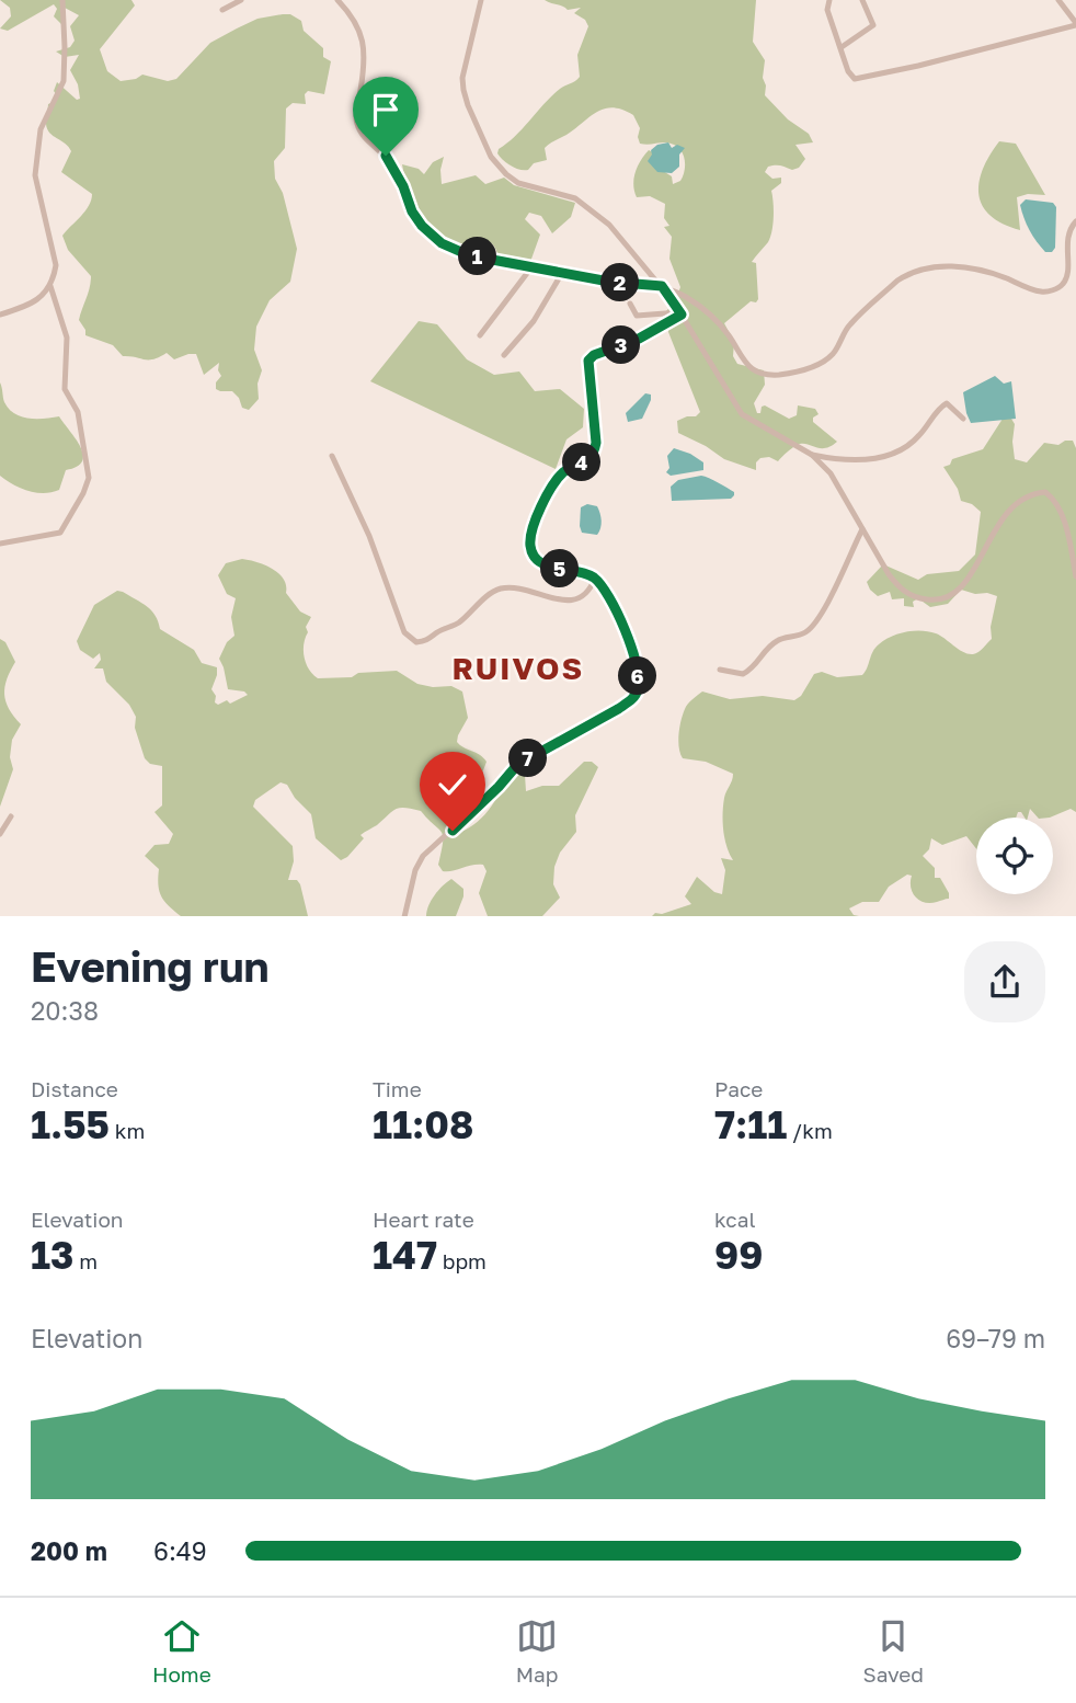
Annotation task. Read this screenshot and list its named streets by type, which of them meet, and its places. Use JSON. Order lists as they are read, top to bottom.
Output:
{
  "districts": ["RUIVOS"],
  "page": {
    "pins": [
      "1",
      "2",
      "3",
      "4",
      "5",
      "6",
      "7"
    ],
    "heading": ["Evening run", "20:38"],
    "stats": [
      ["Distance", "1.55 km"],
      ["Time", "11:08"],
      ["Pace", "7:11 /km"],
      ["Elevation", "13 m"],
      ["Heart rate", "147 bpm"],
      ["kcal", "99"]
    ],
    "chart": ["Elevation", "69–79 m"],
    "list": [
      {
        "name": "200 m",
        "note": "6:49"
      }
    ],
    "tabs": ["Home", "Map", "Saved"]
  }
}
